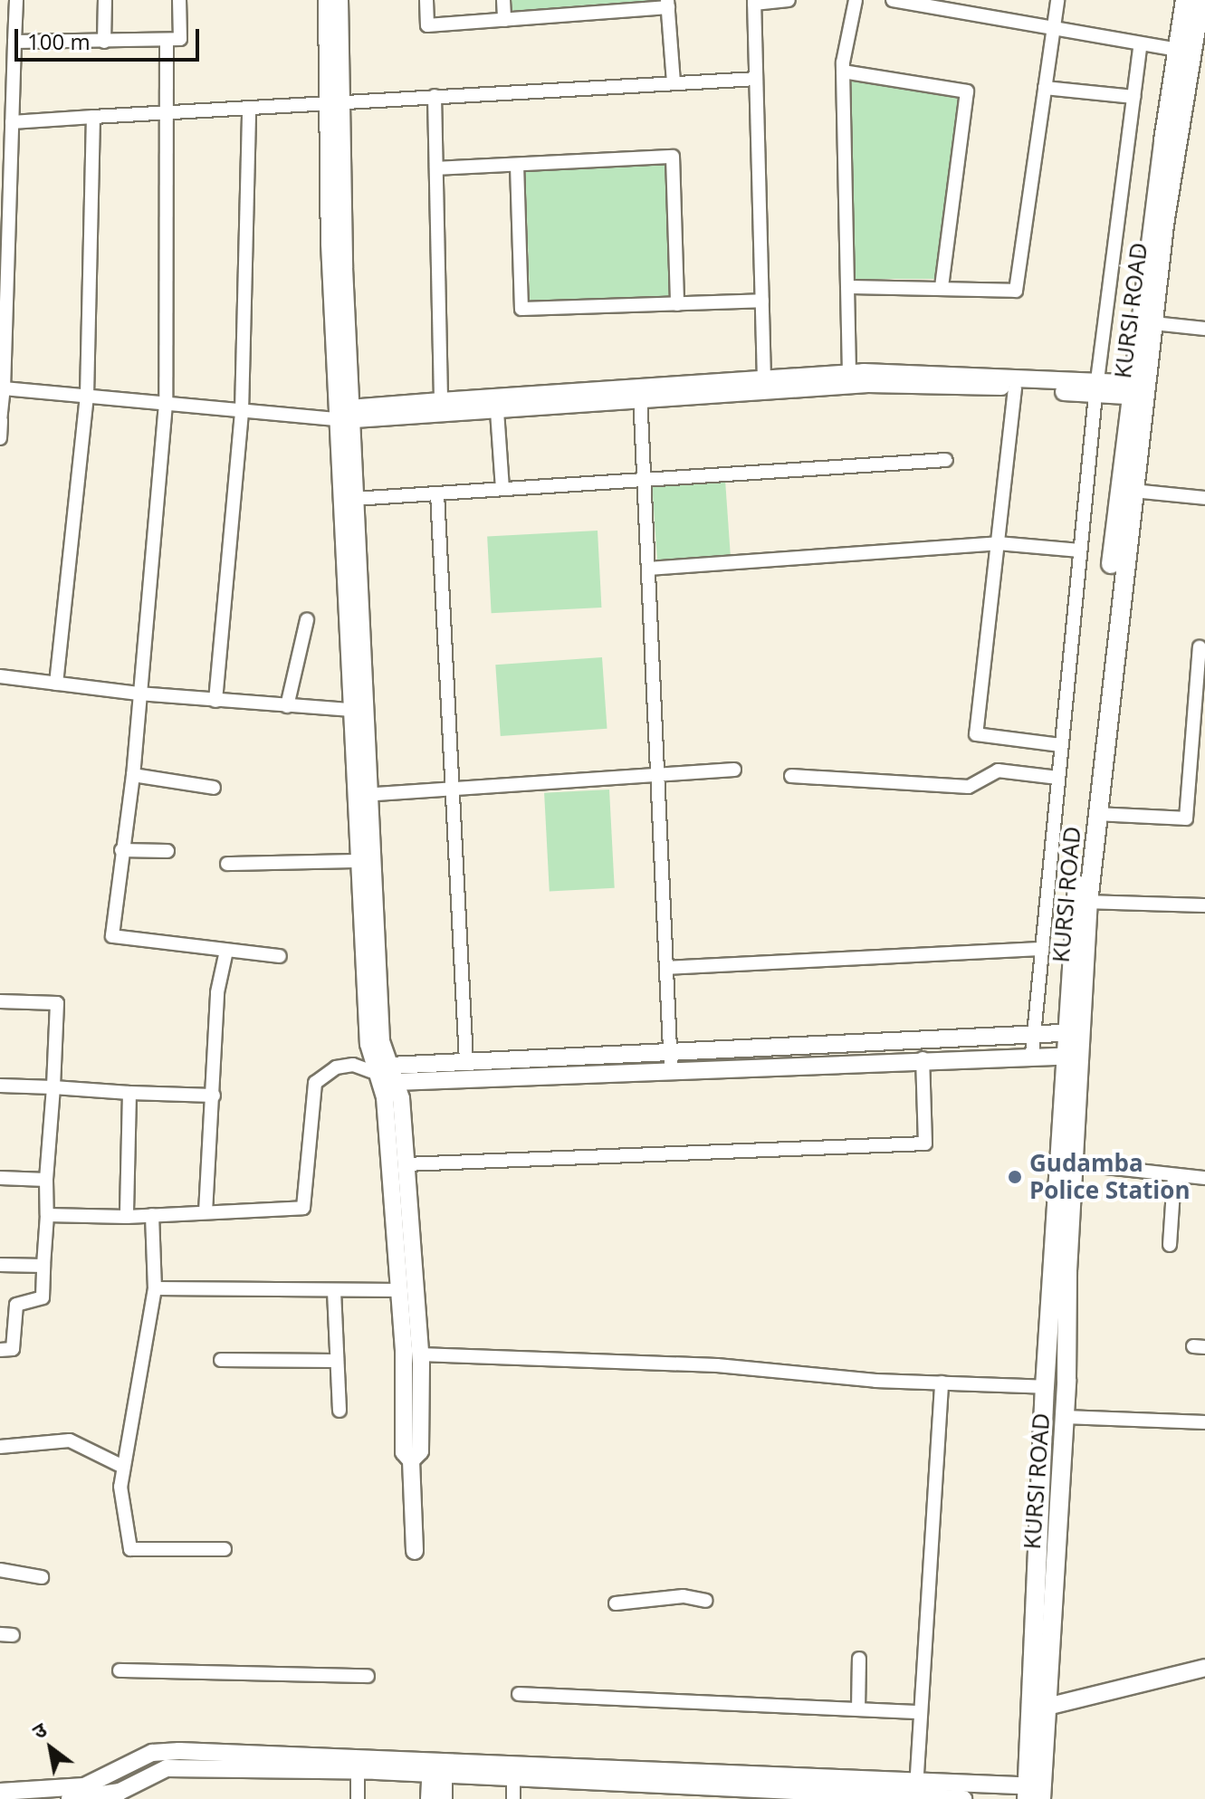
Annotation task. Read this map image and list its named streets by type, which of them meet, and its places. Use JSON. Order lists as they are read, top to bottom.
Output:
{
  "streets": {
    "main road": ["KURSI ROAD"]
  },
  "places": ["Gudamba Police Station"],
  "scale_bar": "100 m",
  "north": "top left"
}
